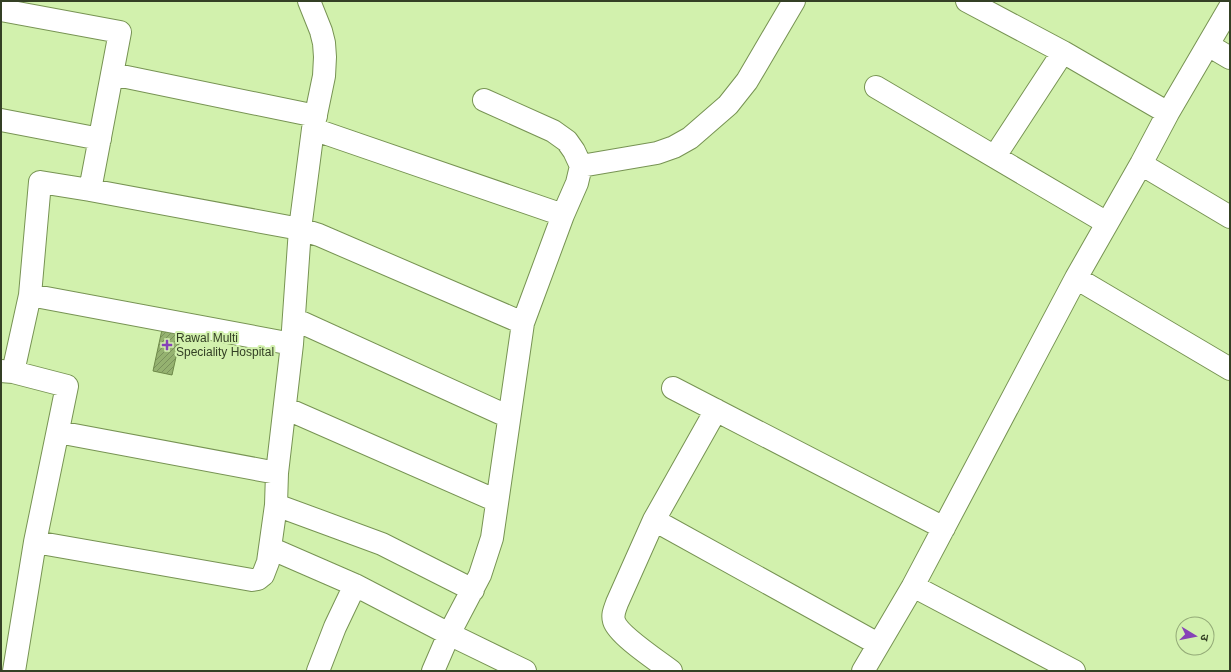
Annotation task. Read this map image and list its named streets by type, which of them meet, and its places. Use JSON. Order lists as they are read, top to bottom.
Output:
{
  "places": {
    "health": ["Rawal Multi Speciality Hospital"]
  },
  "north": "right"
}
